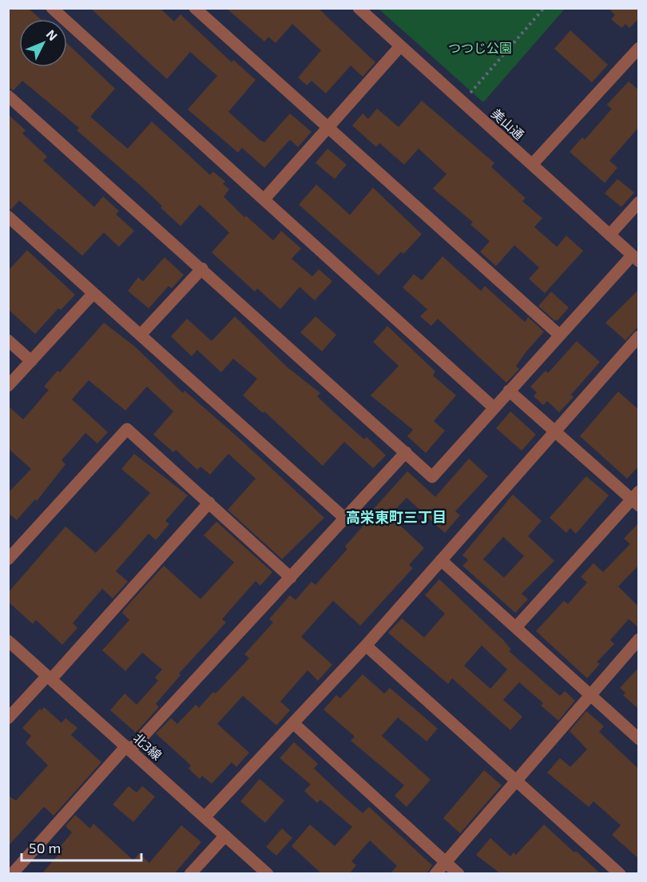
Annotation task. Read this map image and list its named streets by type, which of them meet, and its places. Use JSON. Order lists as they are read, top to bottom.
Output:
{
  "streets": {
    "street": ["美山通", "北3線"]
  },
  "districts": ["高栄東町三丁目"],
  "parks": ["つつじ公園"],
  "scale_bar": "50 m",
  "north": "top right"
}
